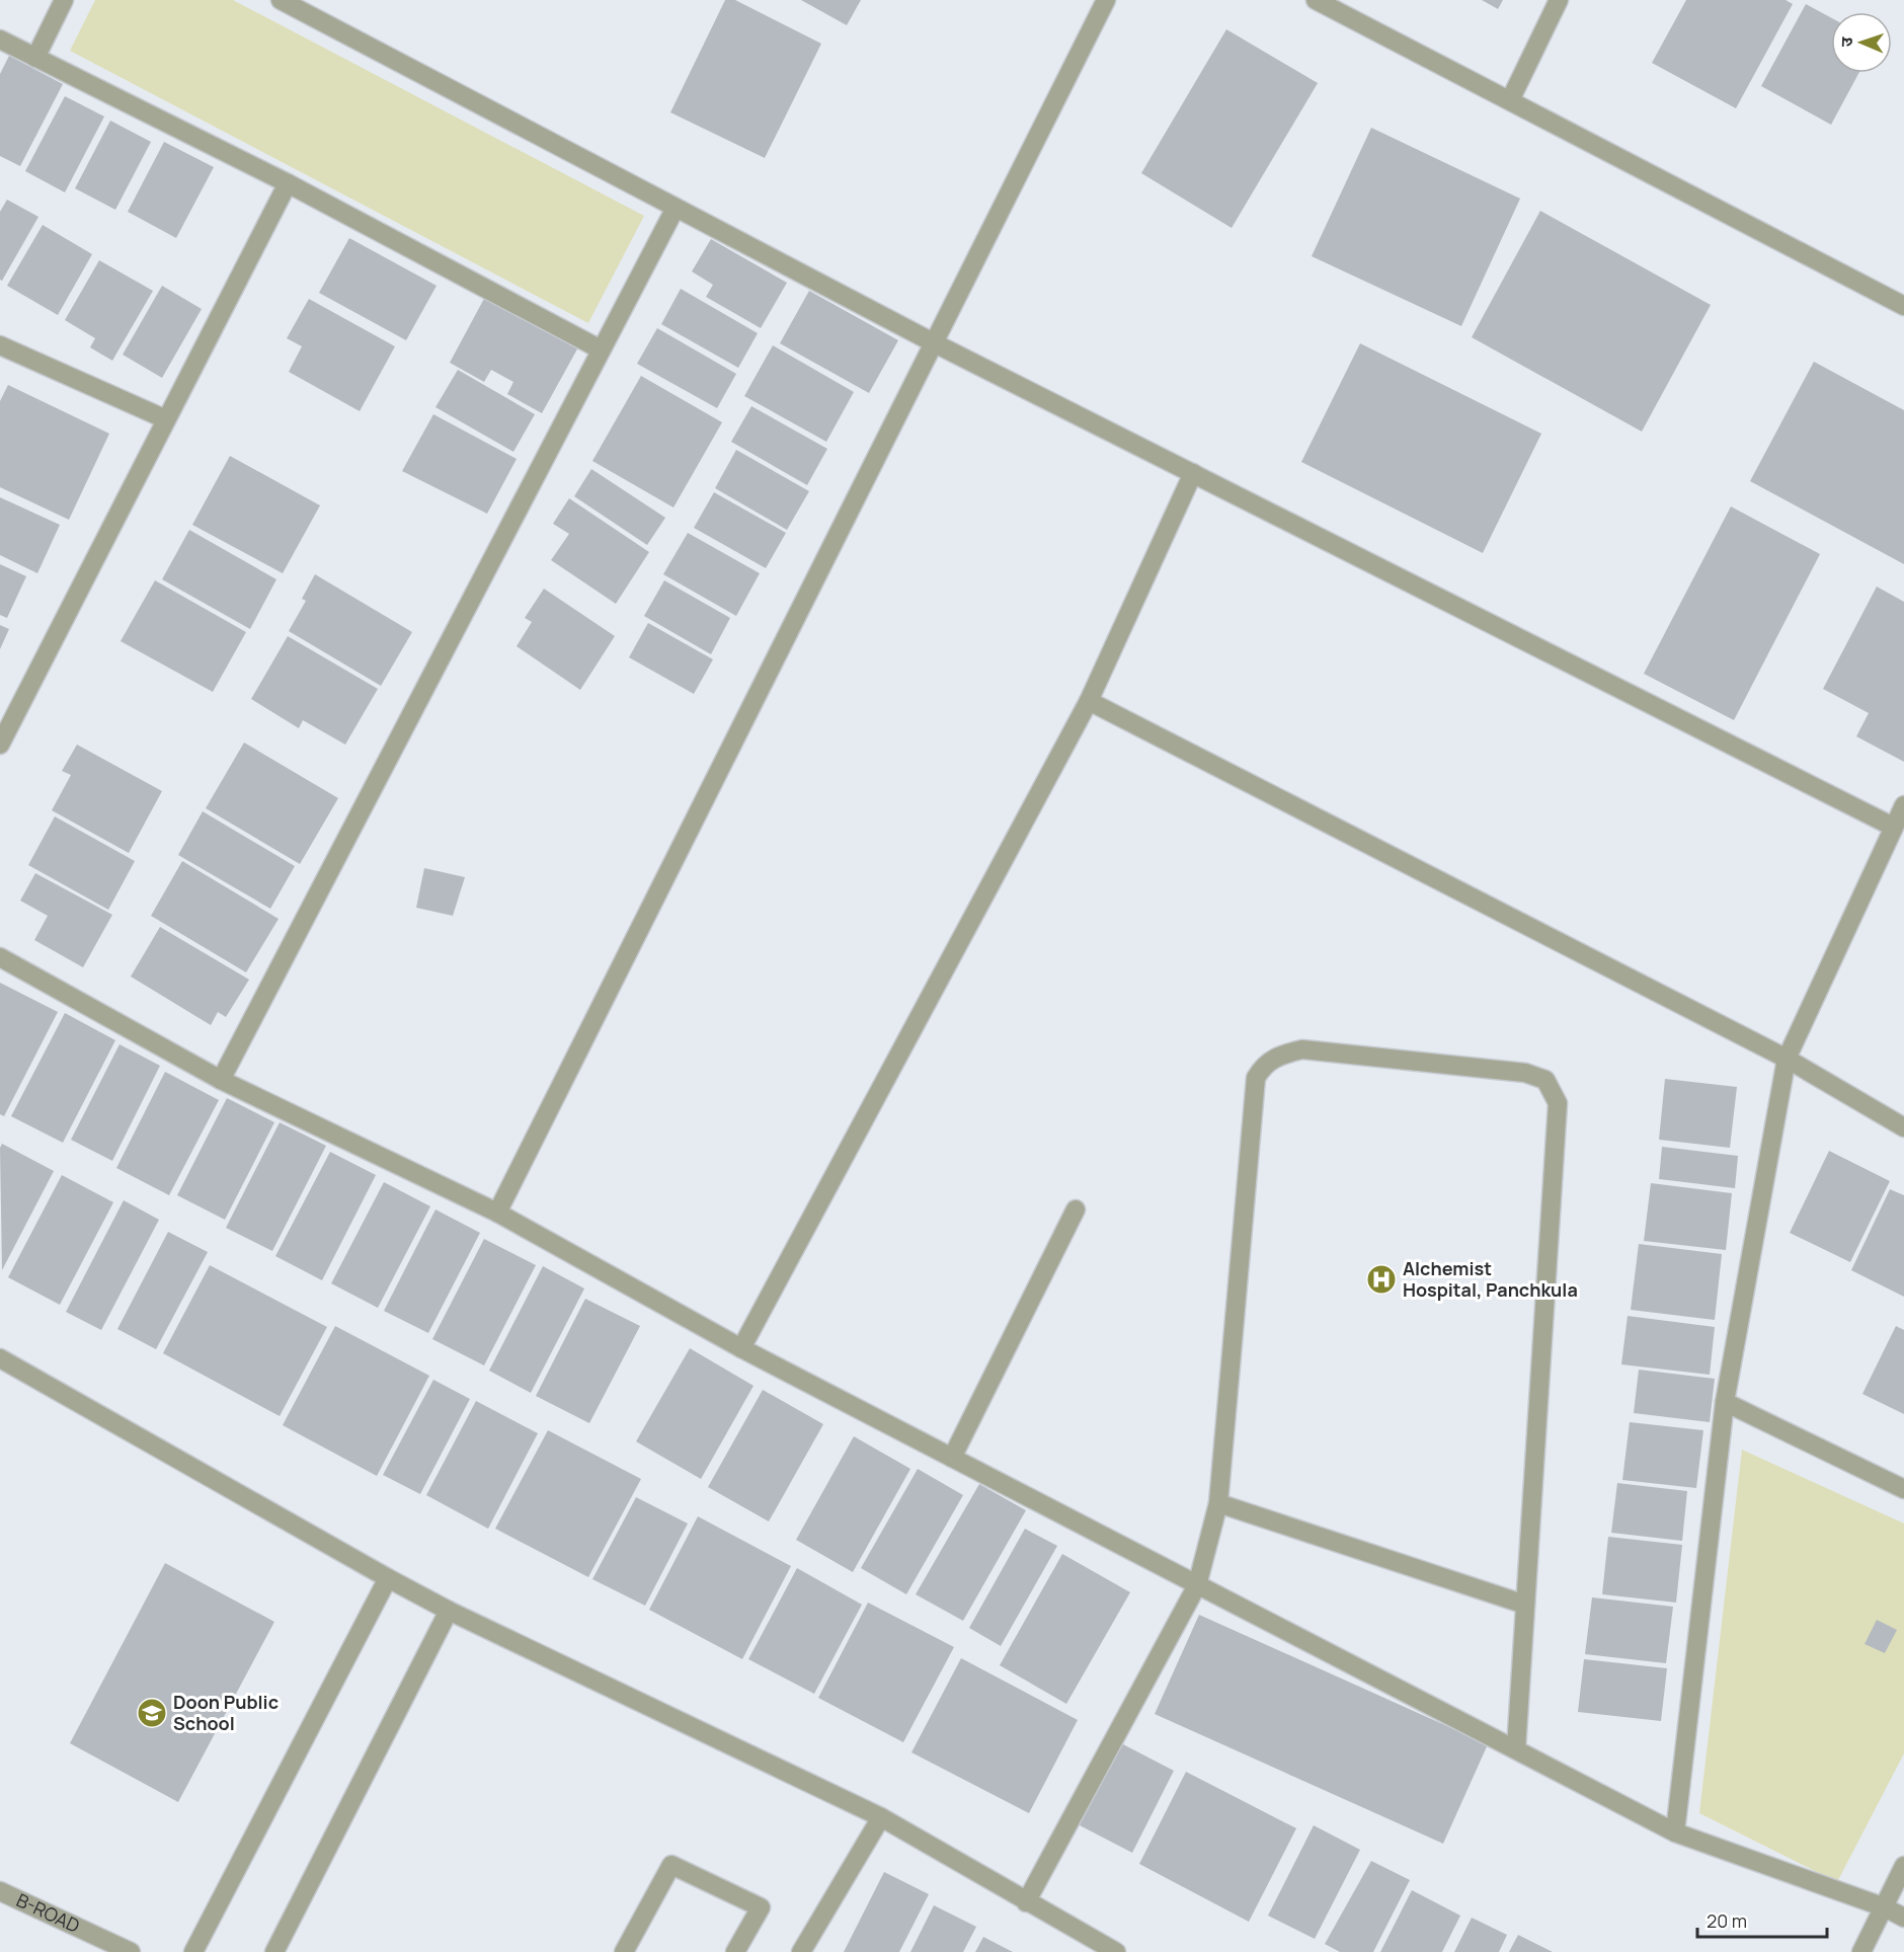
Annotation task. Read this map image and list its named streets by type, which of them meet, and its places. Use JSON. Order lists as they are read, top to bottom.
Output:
{
  "streets": {
    "street": ["B-ROAD"]
  },
  "places": {
    "hospital": ["Alchemist Hospital, Panchkula"],
    "school or university": ["Doon Public School"]
  },
  "scale_bar": "20 m",
  "north": "left"
}
